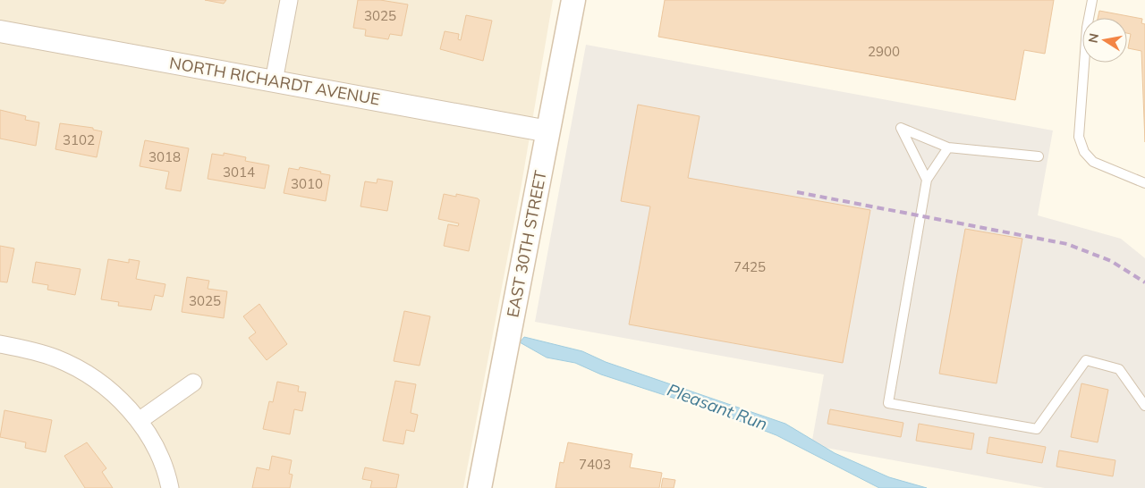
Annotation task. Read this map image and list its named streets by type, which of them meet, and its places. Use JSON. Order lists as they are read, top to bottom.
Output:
{
  "streets": {
    "main road": ["EAST 30TH STREET"],
    "street": ["NORTH RICHARDT AVENUE"]
  },
  "crossings": [
    ["NORTH RICHARDT AVENUE", "EAST 30TH STREET"]
  ],
  "water": ["Pleasant Run"],
  "house_numbers": [
    "3025",
    "2900",
    "3102",
    "3018",
    "3014",
    "3010",
    "7425",
    "3025",
    "7403"
  ],
  "north": "left"
}
